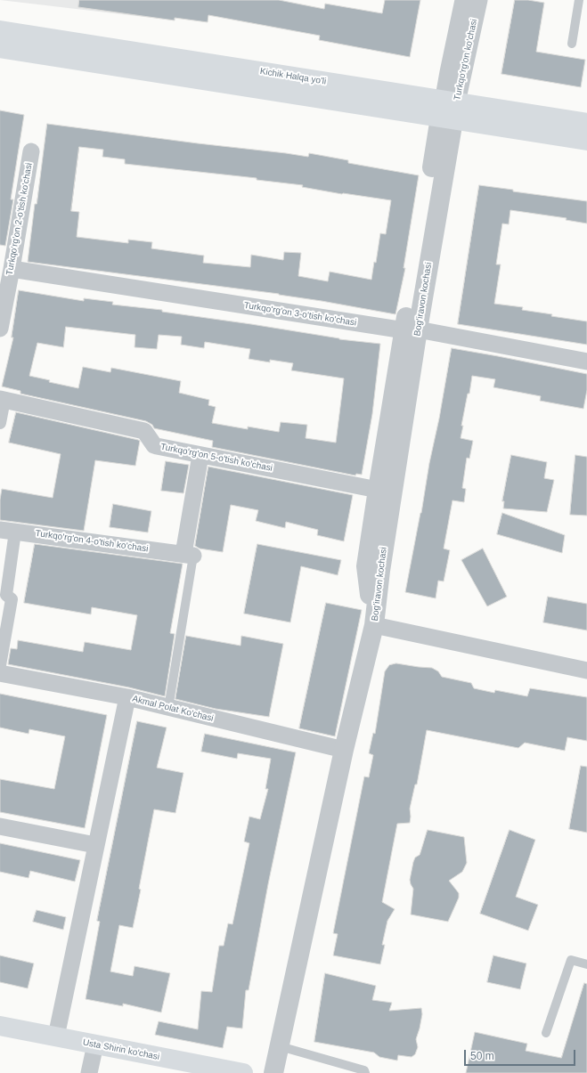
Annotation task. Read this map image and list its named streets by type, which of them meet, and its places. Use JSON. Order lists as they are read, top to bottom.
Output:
{
  "streets": {
    "main road": ["Kichik Halqa yo'li", "Usta Shirin ko'chasi"],
    "street": [
      "Turkqo'rg'on ko'chasi",
      "Turkqo'rg'on 2-o'tish ko'chasi",
      "Bog'iravon kochasi",
      "Turkqo'rg'on 3-o'tish ko'chasi",
      "Turkqo'rg'on 5-o'tish ko'chasi",
      "Turkqo'rg'on 4-o'tish ko'chasi",
      "Akmal Polat Ko'chasi"
    ]
  },
  "crossings": [
    ["Turkqo'rg'on ko'chasi", "Kichik Halqa yo'li"],
    ["Turkqo'rg'on ko'chasi", "Bog'iravon kochasi"],
    ["Kichik Halqa yo'li", "Bog'iravon kochasi"],
    ["Turkqo'rg'on 2-o'tish ko'chasi", "Turkqo'rg'on 3-o'tish ko'chasi"],
    ["Bog'iravon kochasi", "Turkqo'rg'on 3-o'tish ko'chasi"],
    ["Bog'iravon kochasi", "Turkqo'rg'on 5-o'tish ko'chasi"]
  ],
  "scale_bar": "50 m"
}
